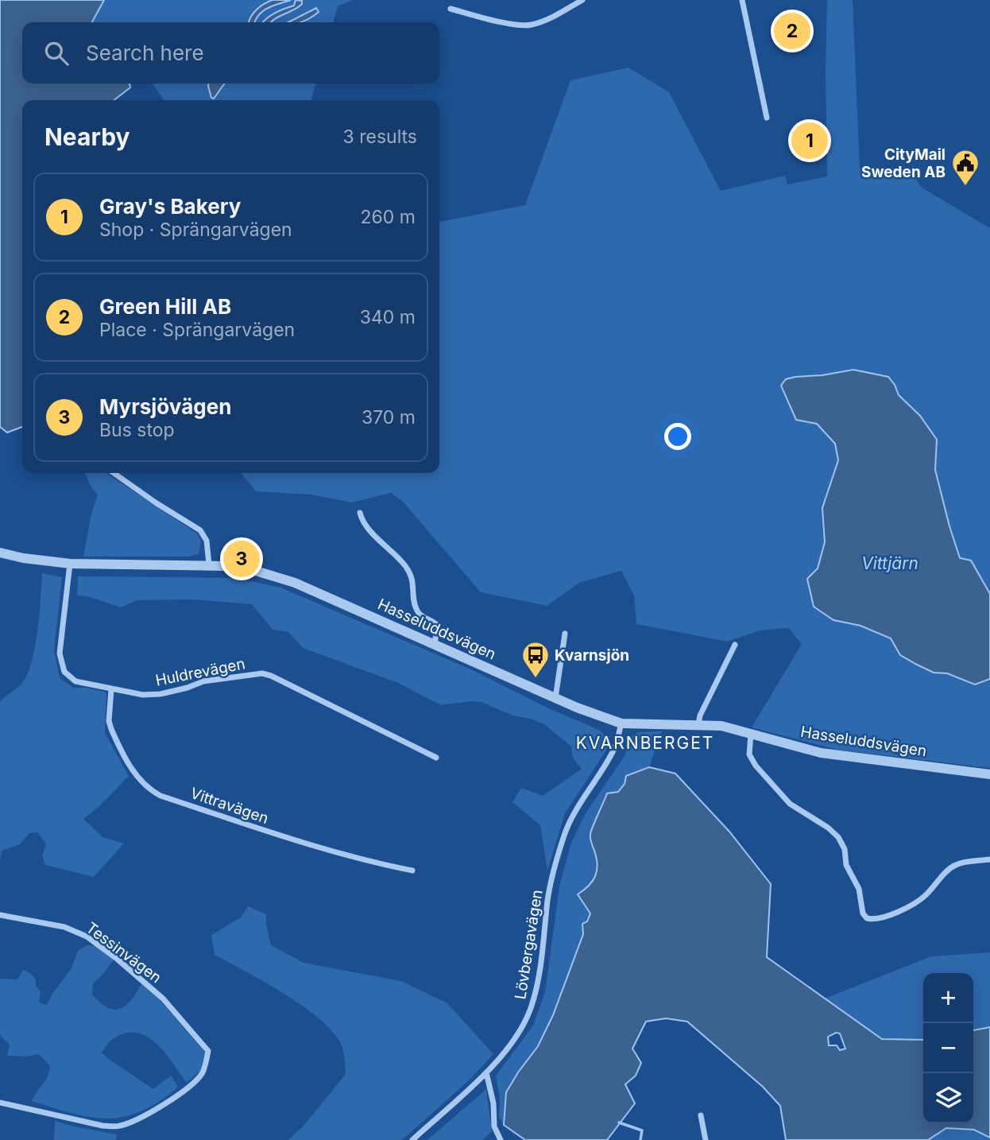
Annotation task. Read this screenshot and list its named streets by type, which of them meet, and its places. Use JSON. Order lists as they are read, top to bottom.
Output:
{
  "streets": {
    "street": [
      "Hasseluddsvägen",
      "Huldrevägen",
      "Vittravägen",
      "Lövbergavägen",
      "Tessinvägen"
    ]
  },
  "crossings": [
    ["Hasseluddsvägen", "Huldrevägen"],
    ["Hasseluddsvägen", "Lövbergavägen"],
    ["Huldrevägen", "Vittravägen"]
  ],
  "districts": ["KVARNBERGET"],
  "water": ["Vittjärn"],
  "places": {
    "public building": ["CityMail Sweden AB"],
    "bus stop": ["Kvarnsjön"]
  },
  "page": {
    "pins": ["2", "1", "3"],
    "search": "Search here",
    "heading": ["Nearby", "3 results"],
    "list": [
      {
        "mark": "1",
        "name": "Gray's Bakery",
        "note": "Shop · Sprängarvägen",
        "value": "260 m"
      },
      {
        "mark": "2",
        "name": "Green Hill AB",
        "note": "Place · Sprängarvägen",
        "value": "340 m"
      },
      {
        "mark": "3",
        "name": "Myrsjövägen",
        "note": "Bus stop",
        "value": "370 m"
      }
    ],
    "map_buttons": ["+", "−"]
  }
}
